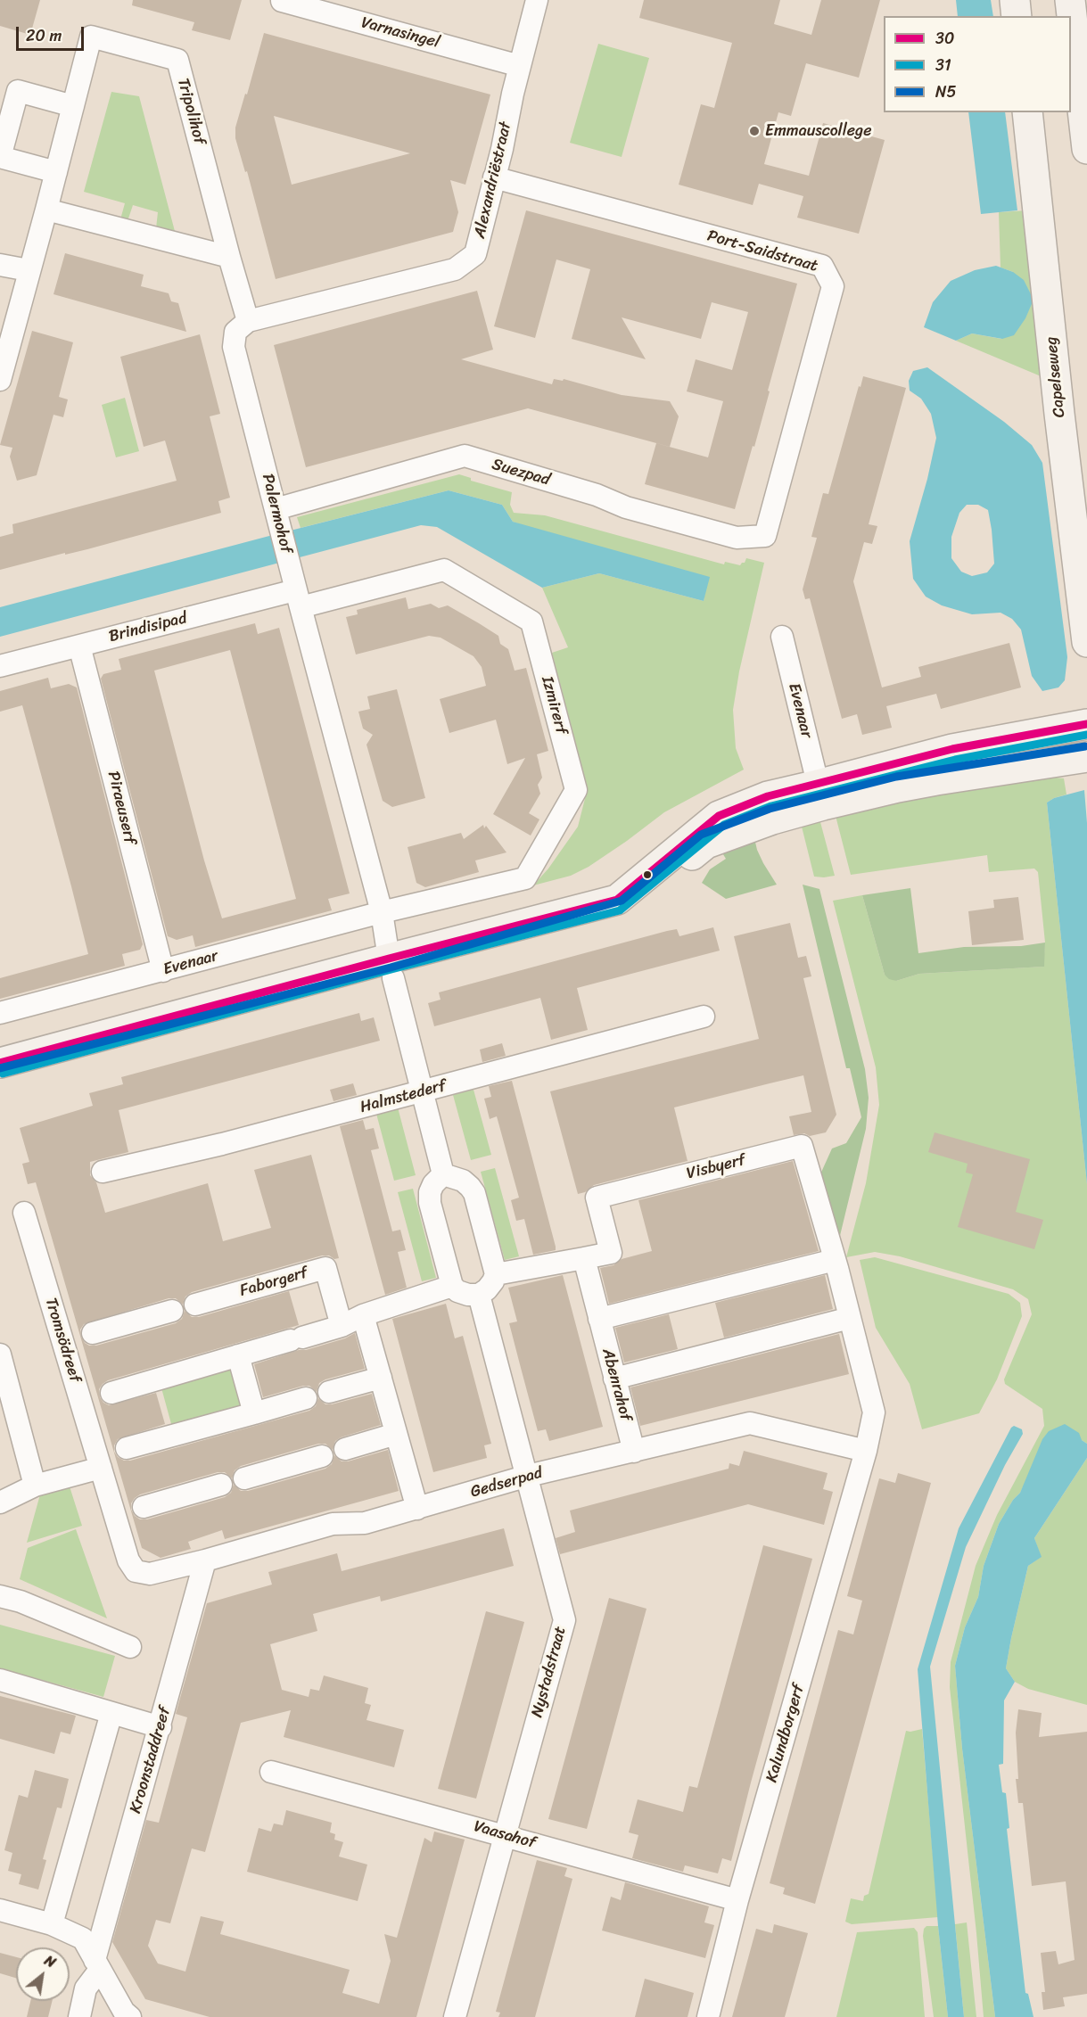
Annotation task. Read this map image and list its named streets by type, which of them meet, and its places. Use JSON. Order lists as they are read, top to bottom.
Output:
{
  "streets": {
    "street": [
      "Varnasingel",
      "Tripolihof",
      "Alexandriëstraat",
      "Port-Saidstraat",
      "Capelseweg",
      "Suezpad",
      "Palermohof",
      "Brindisipad",
      "Izmirerf",
      "Evenaar",
      "Piraeuserf",
      "Halmstederf",
      "Visbyerf",
      "Faborgerf",
      "Tromsödreef",
      "Abenrahof",
      "Gedserpad",
      "Nystadstraat",
      "Kalundborgerf",
      "Kroonstaddreef",
      "Vaasahof"
    ]
  },
  "crossings": [
    ["Varnasingel", "Alexandriëstraat"],
    ["Alexandriëstraat", "Port-Saidstraat"],
    ["Alexandriëstraat", "Palermohof"],
    ["Port-Saidstraat", "Suezpad"],
    ["Suezpad", "Palermohof"],
    ["Palermohof", "Brindisipad"],
    ["Palermohof", "Izmirerf"],
    ["Palermohof", "Evenaar"],
    ["Brindisipad", "Izmirerf"],
    ["Brindisipad", "Piraeuserf"],
    ["Izmirerf", "Evenaar"],
    ["Evenaar", "Piraeuserf"],
    ["Visbyerf", "Abenrahof"],
    ["Visbyerf", "Gedserpad"],
    ["Visbyerf", "Kalundborgerf"],
    ["Tromsödreef", "Gedserpad"],
    ["Abenrahof", "Gedserpad"],
    ["Gedserpad", "Nystadstraat"],
    ["Gedserpad", "Kalundborgerf"],
    ["Gedserpad", "Kroonstaddreef"],
    ["Nystadstraat", "Vaasahof"],
    ["Kalundborgerf", "Vaasahof"]
  ],
  "places": ["Emmauscollege"],
  "lines": ["transit line 30", "transit line 31", "transit line N5"],
  "legend": ["30", "31", "N5"],
  "scale_bar": "20 m",
  "north": "top right"
}
